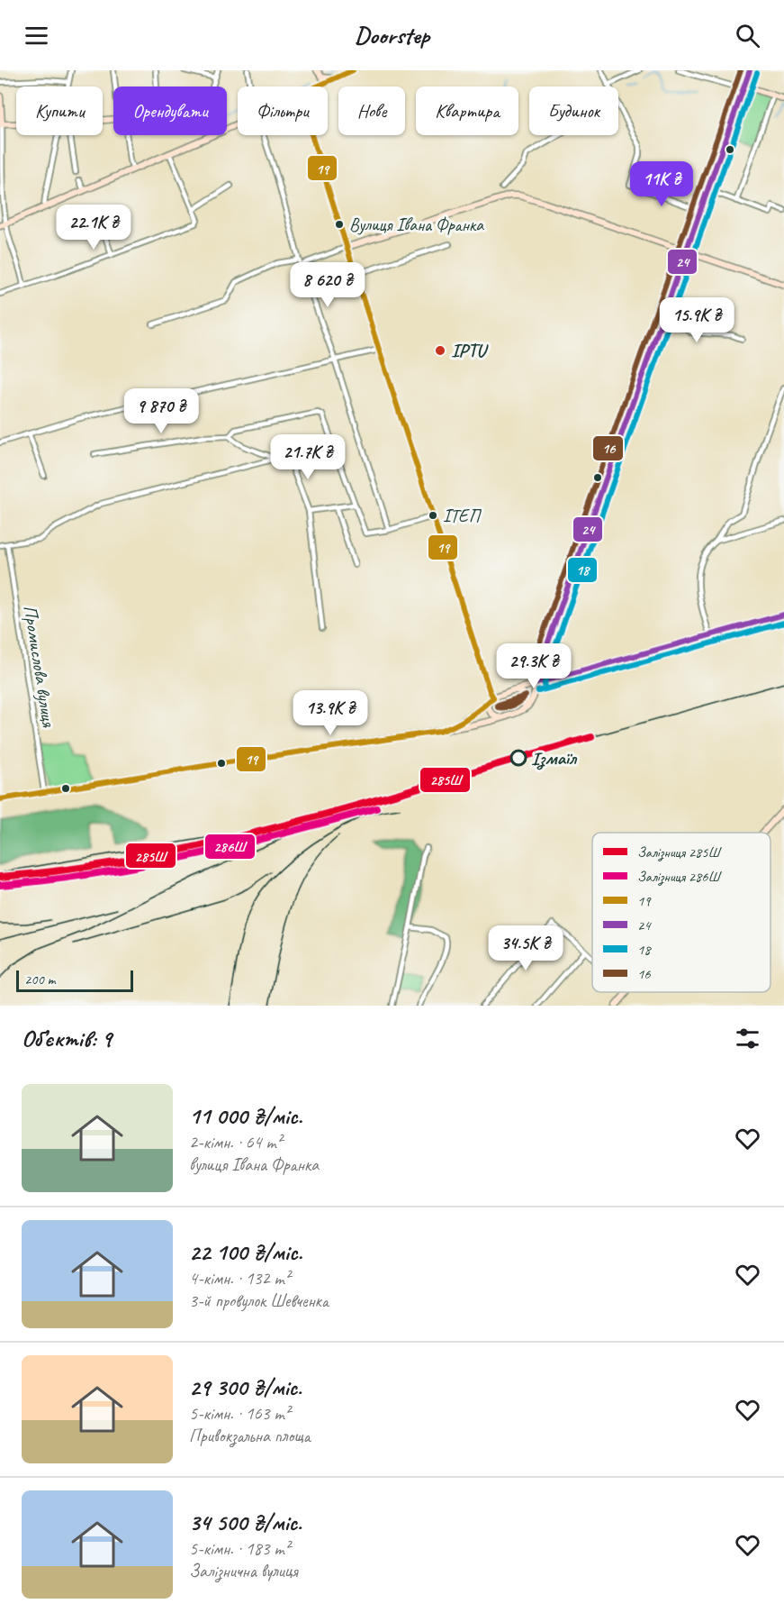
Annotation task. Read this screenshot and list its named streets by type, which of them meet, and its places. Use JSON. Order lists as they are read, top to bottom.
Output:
{
  "streets": {
    "street": ["Промислова вулиця"]
  },
  "places": [
    "Вулиця Івана Франка",
    "IPTU",
    "ІТЕП",
    "Ізмаїл"
  ],
  "lines": [
    "transit line 19",
    "transit line 24",
    "transit line 16",
    "transit line 18",
    "rail line 285Ш",
    "rail line 286Ш"
  ],
  "legend": [
    "Залізниця 285Ш",
    "Залізниця 286Ш",
    "19",
    "24",
    "18",
    "16"
  ],
  "scale_bar": "200 m",
  "page": {
    "header": "Doorstep",
    "chip": [
      "Купити",
      "Орендувати",
      "Фільтри",
      "Нове",
      "Квартира",
      "Будинок"
    ],
    "price": [
      "11K ₴",
      "22.1K ₴",
      "8 620 ₴",
      "15.9K ₴",
      "9 870 ₴",
      "21.7K ₴",
      "29.3K ₴",
      "13.9K ₴",
      "34.5K ₴"
    ],
    "scale": "200 m",
    "heading": "Об’єктів: 9",
    "list": [
      {
        "name": "11 000 ₴/міс.",
        "note": "2-кімн. · 64 m² · вулиця Івана Франка"
      },
      {
        "name": "22 100 ₴/міс.",
        "note": "4-кімн. · 132 m² · 3-й провулок Шевченка"
      },
      {
        "name": "29 300 ₴/міс.",
        "note": "5-кімн. · 163 m² · Привокзальна площа"
      },
      {
        "name": "34 500 ₴/міс.",
        "note": "5-кімн. · 183 m² · Залізнична вулиця"
      }
    ]
  }
}
